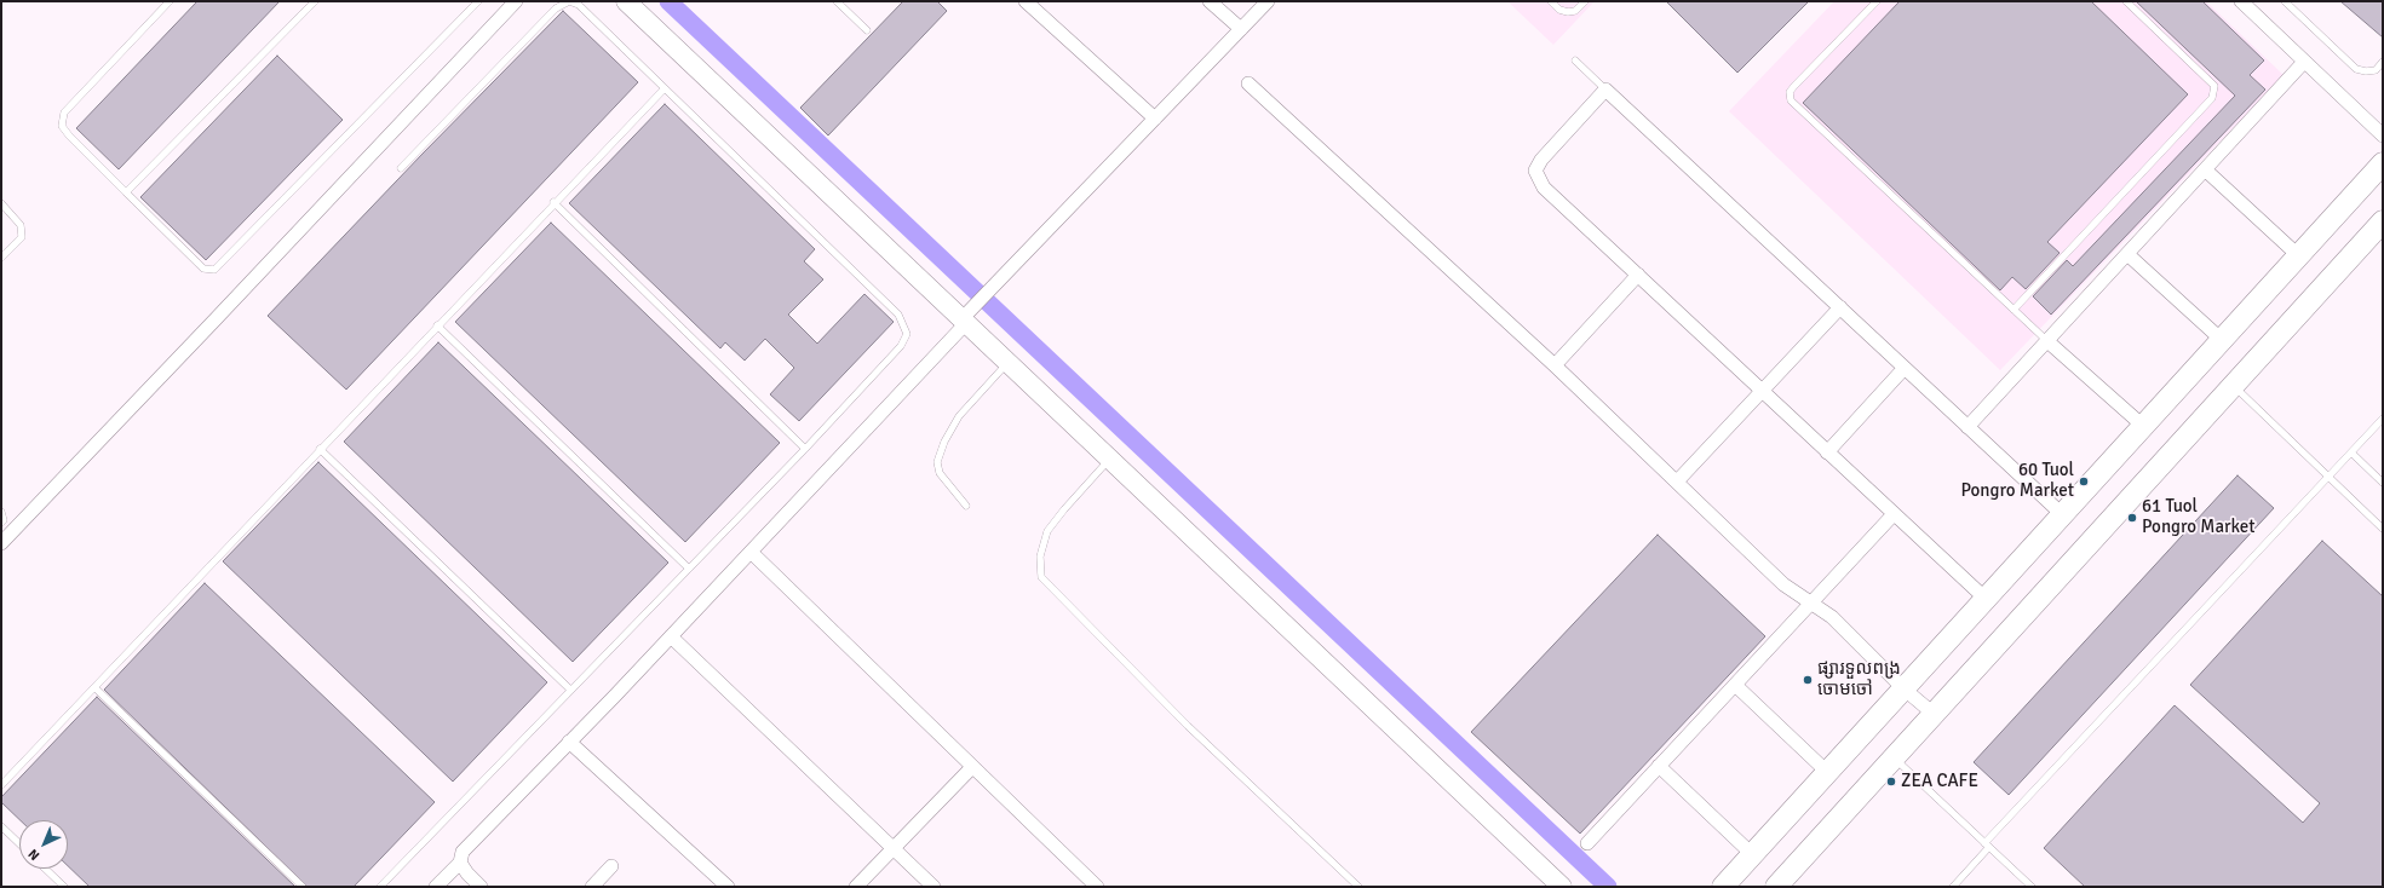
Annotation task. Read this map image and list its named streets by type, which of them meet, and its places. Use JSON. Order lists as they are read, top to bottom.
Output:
{
  "places": [
    "60 Tuol Pongro Market",
    "61 Tuol Pongro Market",
    "ផ្សារទួលពង្រ ចោមចៅ",
    "ZEA CAFE"
  ],
  "north": "bottom left"
}
